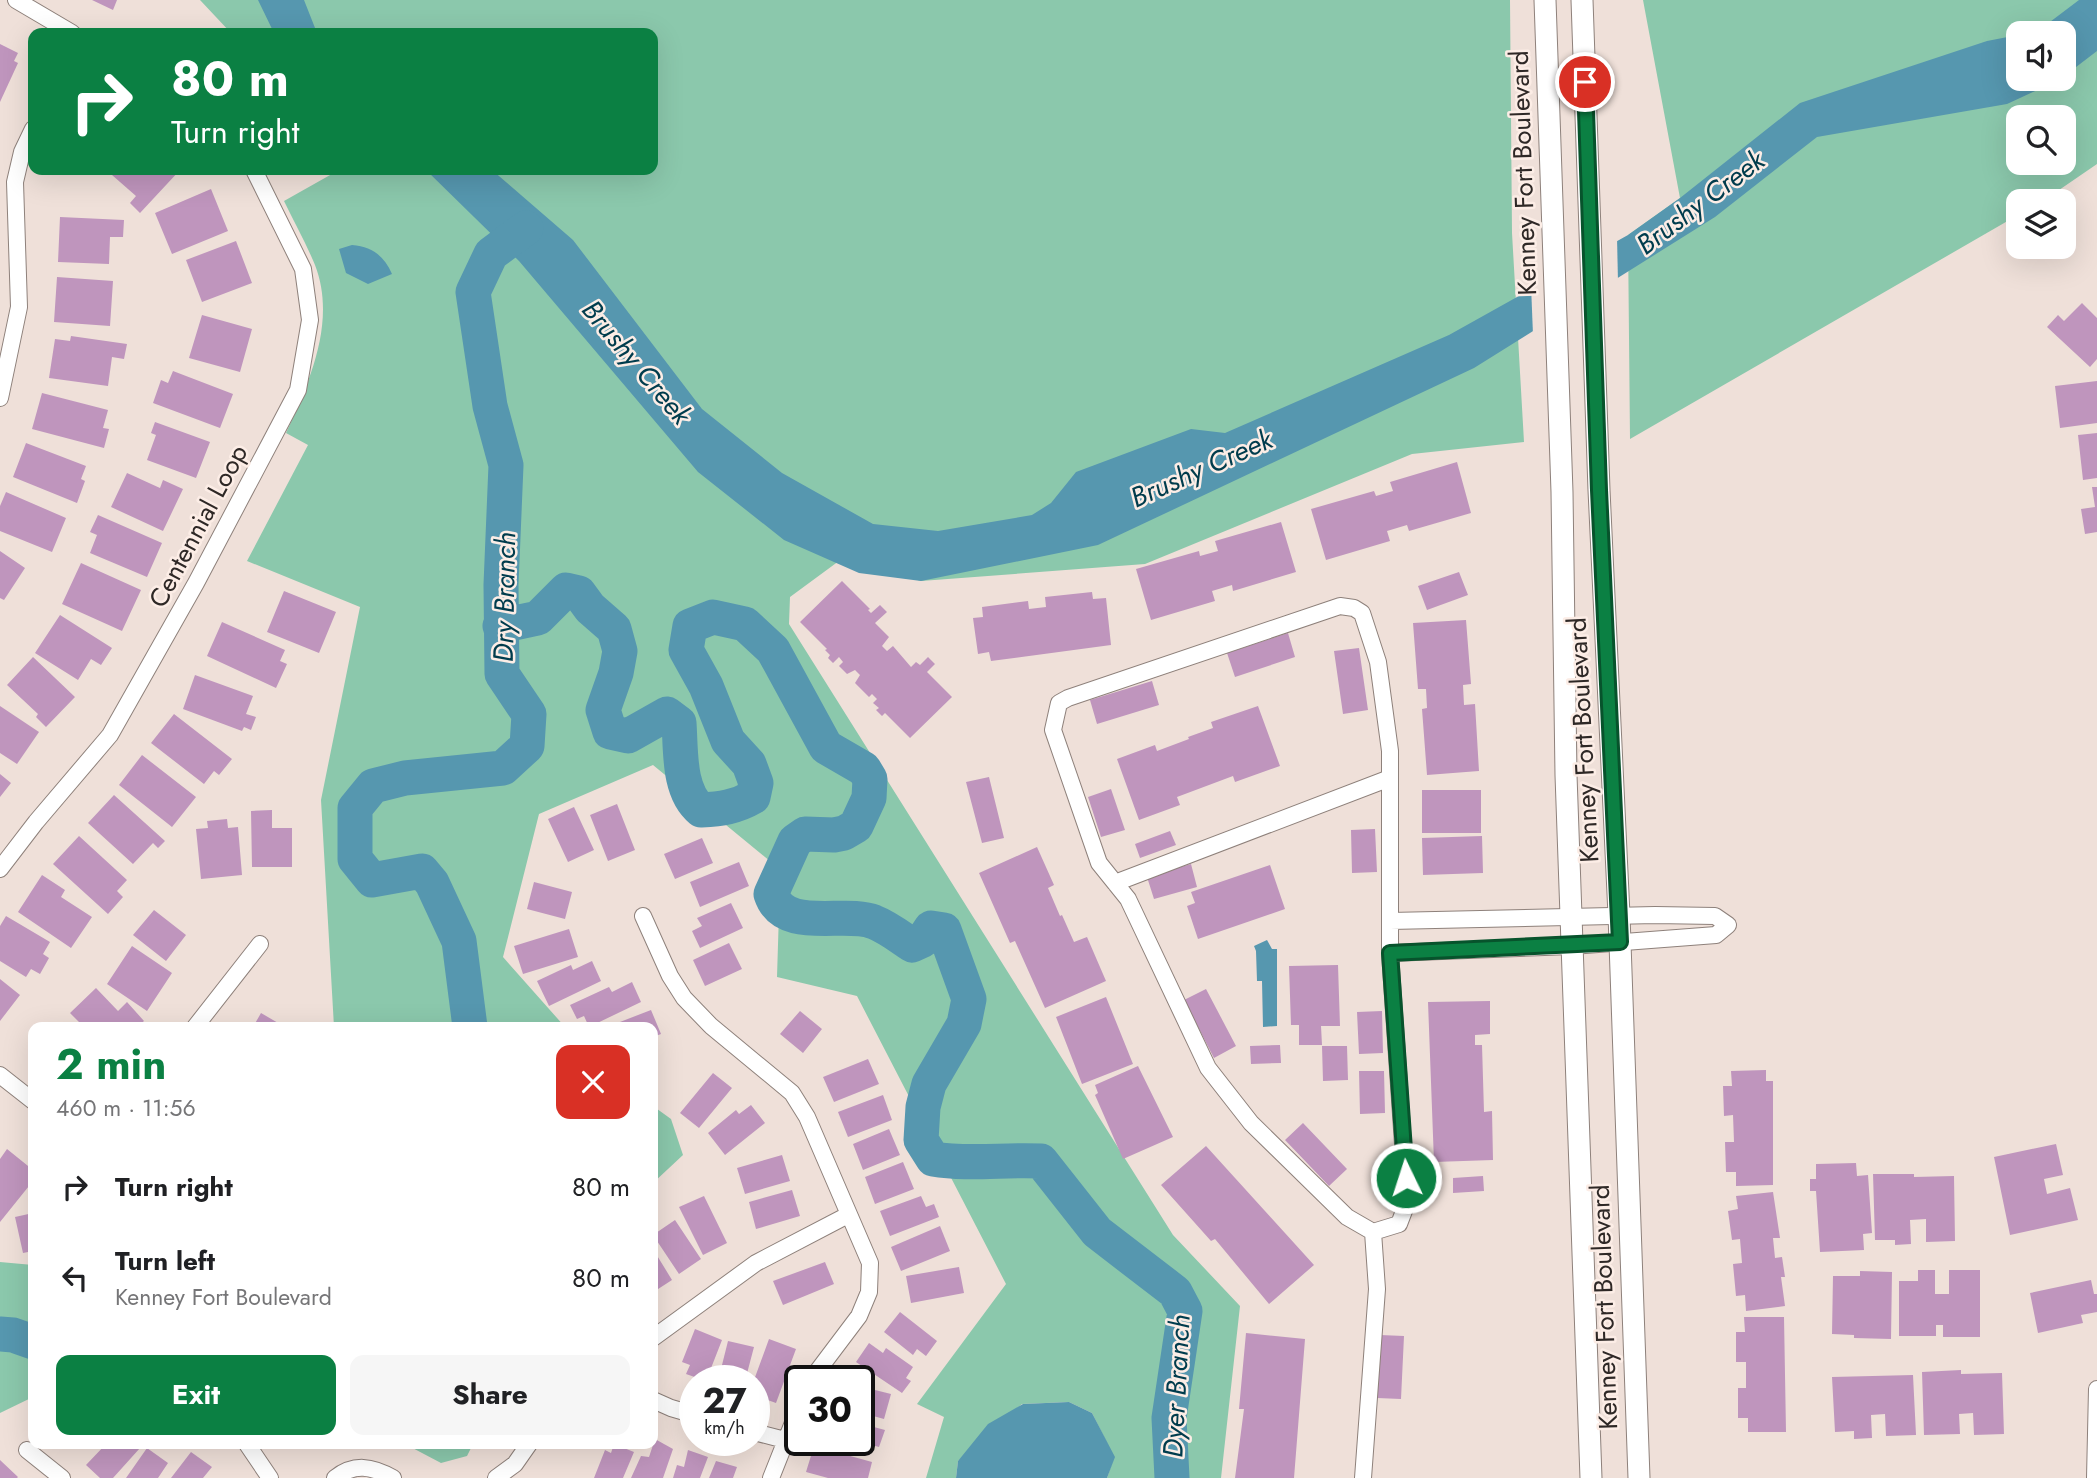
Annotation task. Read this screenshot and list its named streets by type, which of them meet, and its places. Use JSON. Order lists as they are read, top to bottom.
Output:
{
  "streets": {
    "main road": ["Kenney Fort Boulevard"],
    "street": ["Centennial Loop"]
  },
  "water": ["Brushy Creek", "Dry Branch", "Dyer Branch"],
  "page": {
    "turn": ["80 m", "Turn right"],
    "heading": ["2 min", "460 m · 11:56"],
    "list": [
      {
        "name": "Turn right",
        "value": "80 m"
      },
      {
        "name": "Turn left",
        "note": "Kenney Fort Boulevard",
        "value": "80 m"
      }
    ],
    "buttons": ["Exit", "Share"],
    "speed": "27 km/h",
    "limit": "30"
  }
}
